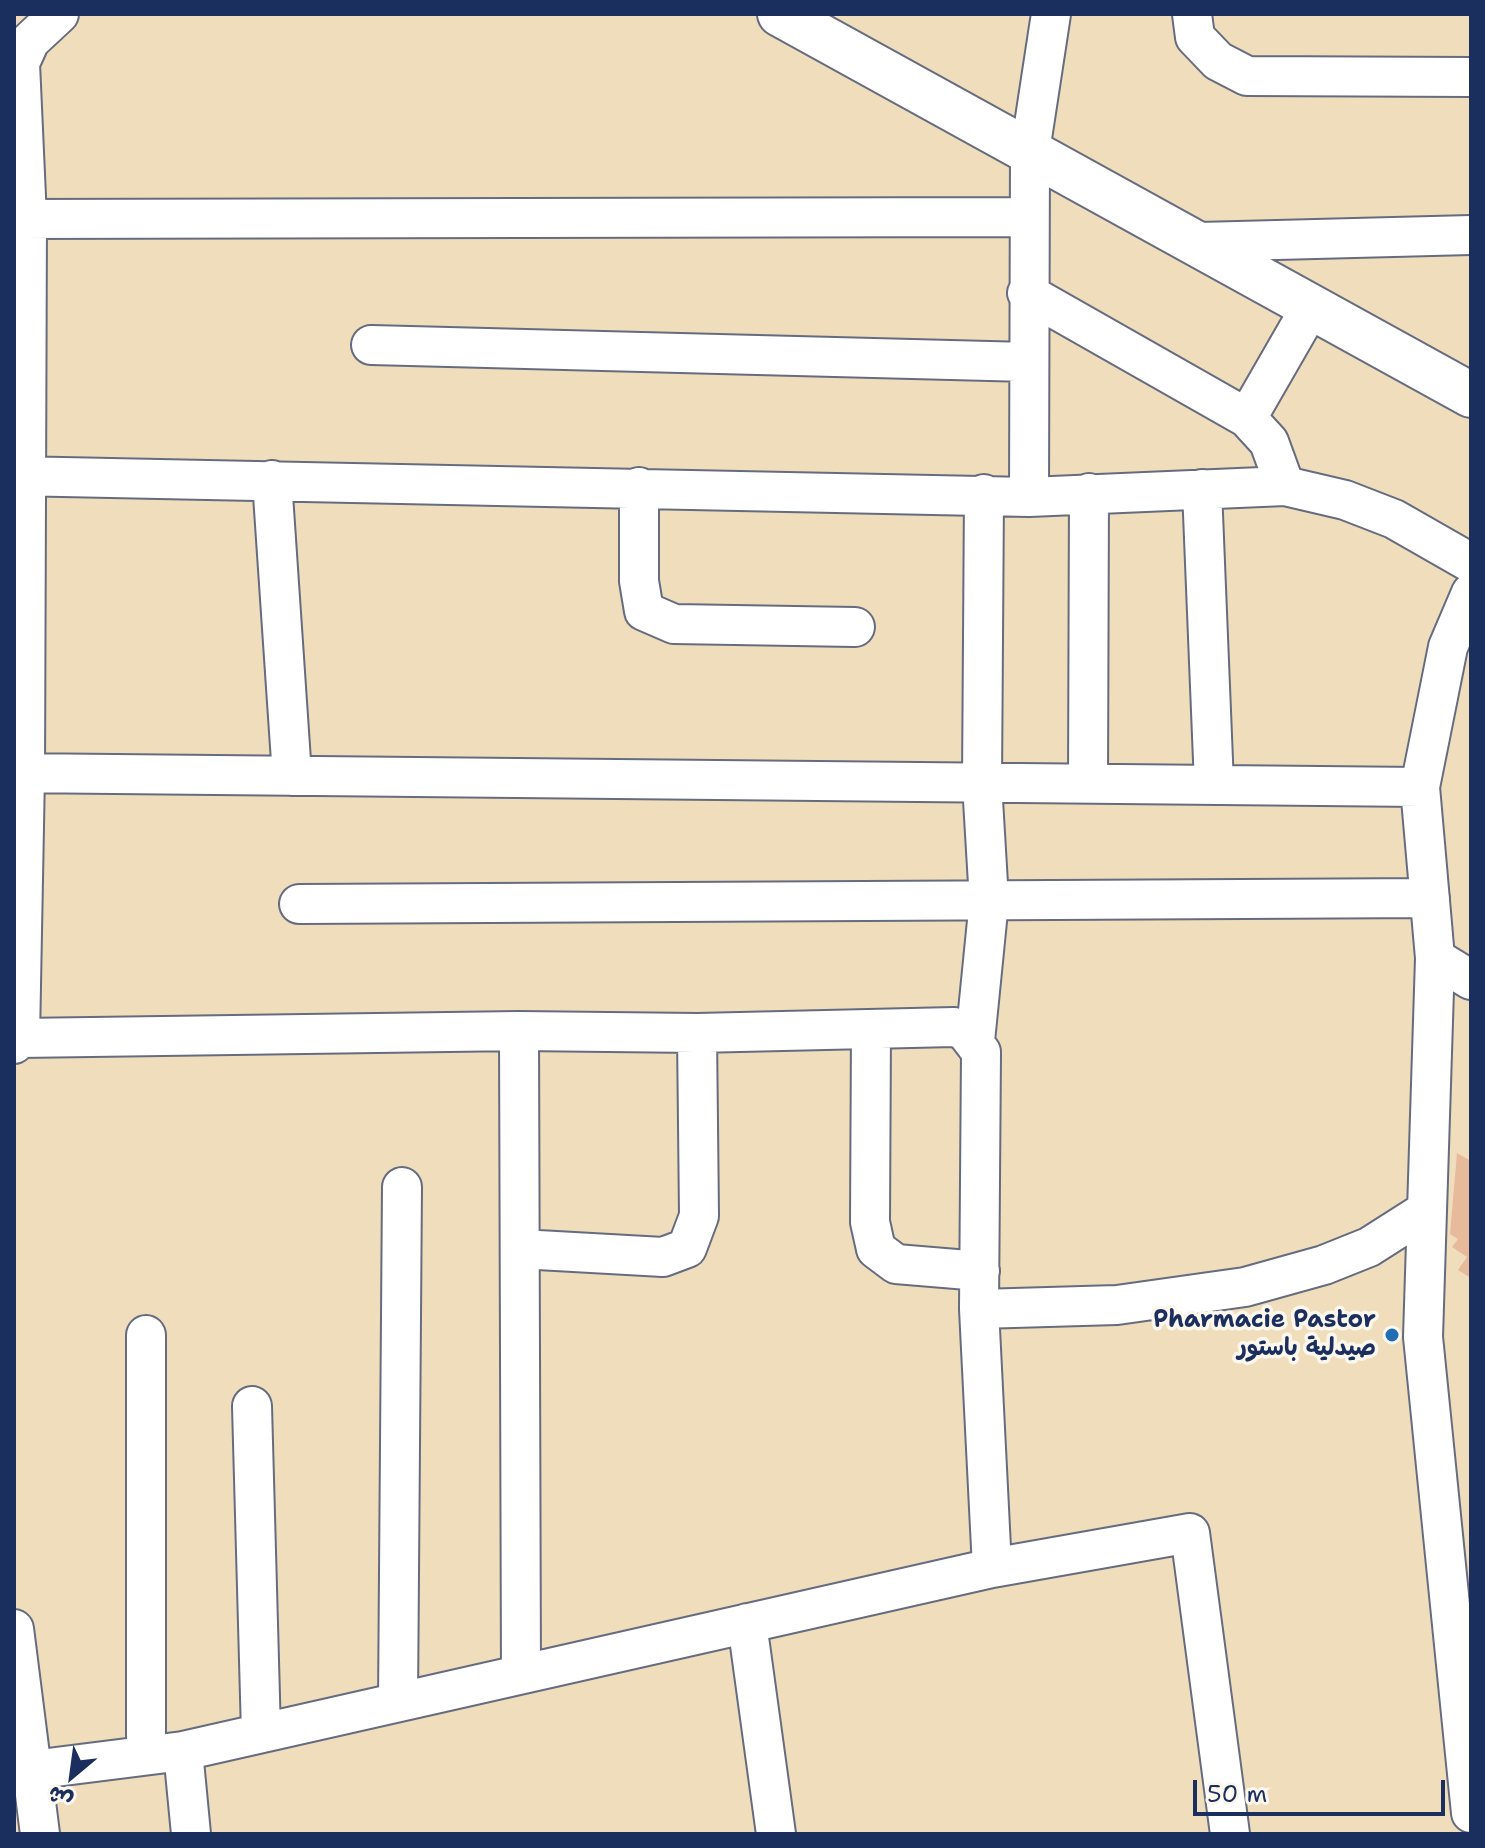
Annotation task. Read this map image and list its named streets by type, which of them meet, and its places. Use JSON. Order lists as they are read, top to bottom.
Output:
{
  "places": ["Pharmacie Pastor صيدلية باستور"],
  "scale_bar": "50 m",
  "north": "bottom left"
}
